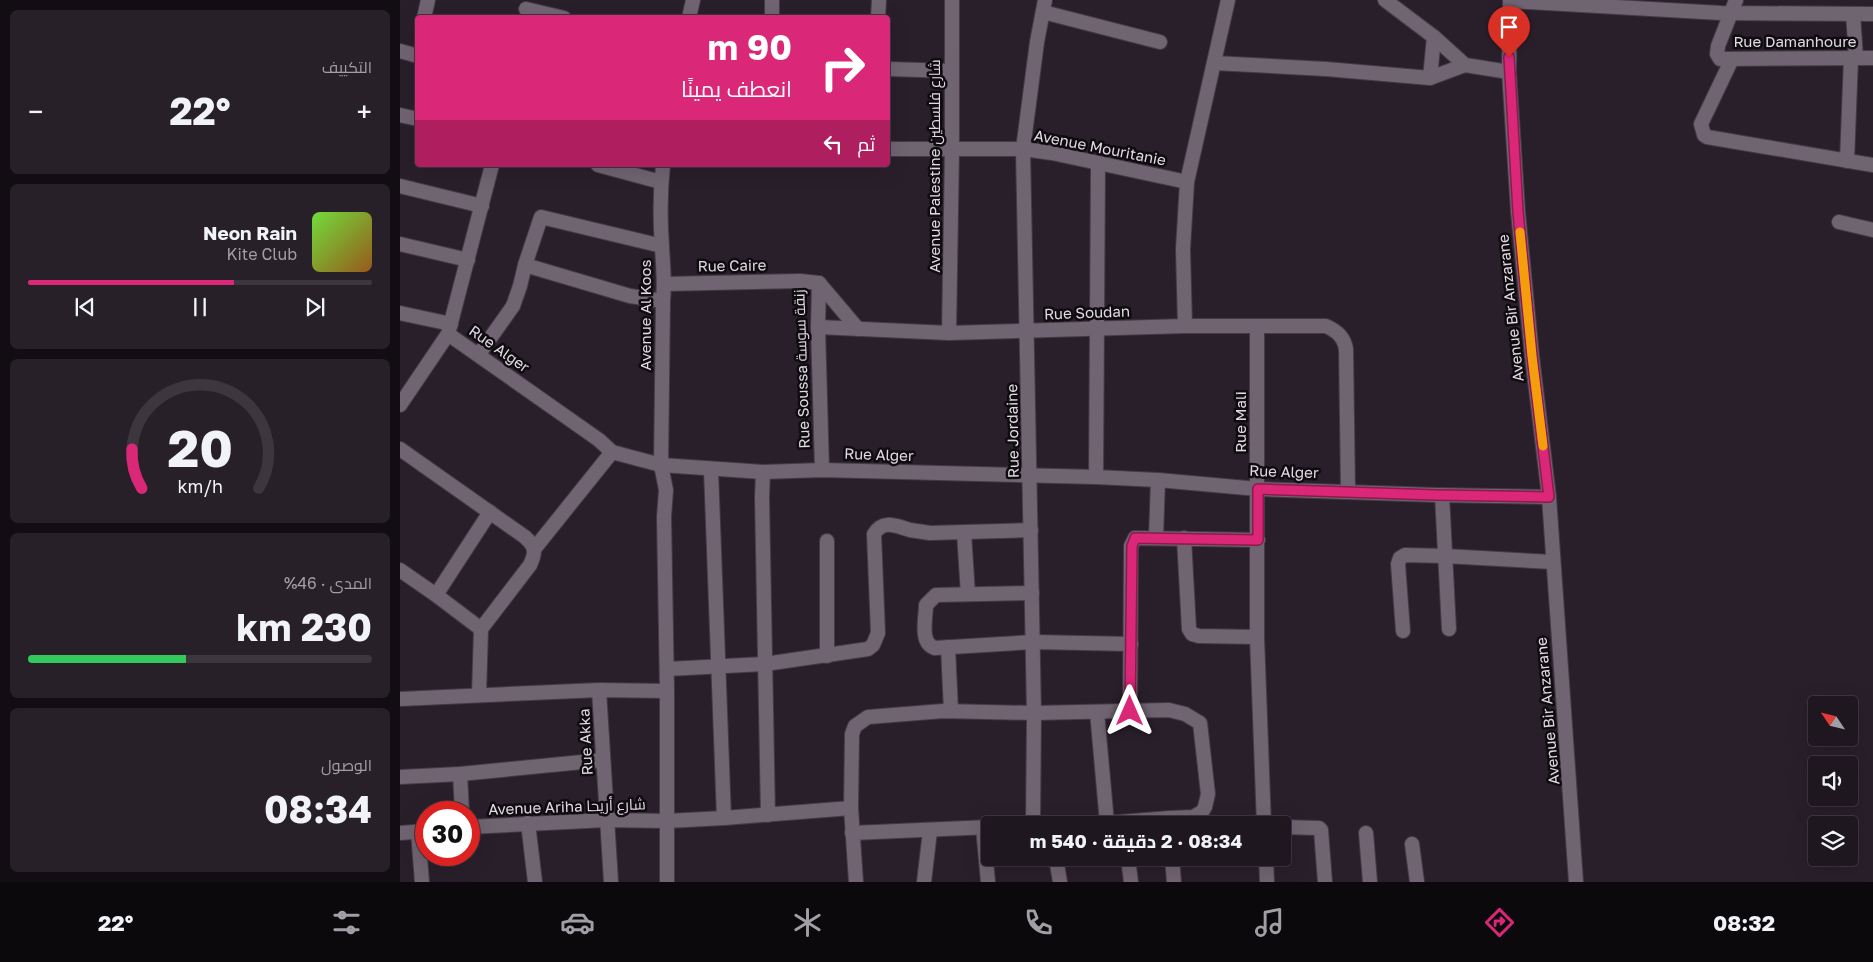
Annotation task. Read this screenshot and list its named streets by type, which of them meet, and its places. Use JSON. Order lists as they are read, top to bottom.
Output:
{
  "streets": {
    "street": [
      "Rue Damanhoure",
      "Avenue Mouritanie",
      "Avenue Palestine شارع فلسطين",
      "Rue Caire",
      "Avenue Bir Anzarane",
      "Rue Soudan",
      "Avenue Al Koos",
      "Rue Alger",
      "Rue Soussa زنقة سوسة",
      "Rue Mali",
      "Rue Jordaine",
      "Rue Akka",
      "Avenue Ariha شارع أريحا"
    ]
  },
  "crossings": [
    ["Avenue Mouritanie", "Avenue Palestine شارع فلسطين"],
    ["Avenue Mouritanie", "Rue Jordaine"],
    ["Avenue Palestine شارع فلسطين", "Rue Soudan"],
    ["Rue Caire", "Avenue Al Koos"],
    ["Rue Caire", "Rue Soussa زنقة سوسة"],
    ["Avenue Bir Anzarane", "Rue Alger"],
    ["Rue Soudan", "Rue Alger"],
    ["Rue Soudan", "Rue Soussa زنقة سوسة"],
    ["Rue Soudan", "Rue Mali"],
    ["Rue Soudan", "Rue Jordaine"],
    ["Avenue Al Koos", "Rue Alger"],
    ["Avenue Al Koos", "Avenue Ariha شارع أريحا"],
    ["Rue Alger", "Rue Soussa زنقة سوسة"],
    ["Rue Alger", "Rue Mali"],
    ["Rue Alger", "Rue Jordaine"],
    ["Rue Akka", "Avenue Ariha شارع أريحا"]
  ],
  "north": "top left",
  "page": {
    "tile": [
      "التكييف",
      ["المدى · 46%", "230 km"],
      ["الوصول", "08:34"]
    ],
    "turn": ["90 m", "انعطف يمينًا"],
    "heat": ["−", "22°", "+"],
    "then": "ثم",
    "song": ["Neon Rain", "Kite Club"],
    "limit": "30",
    "trip": "08:34 · 2 دقيقة · 540 m",
    "tabs": ["08:32", "22°"],
    "gauge": ["20", "km/h"]
  }
}
